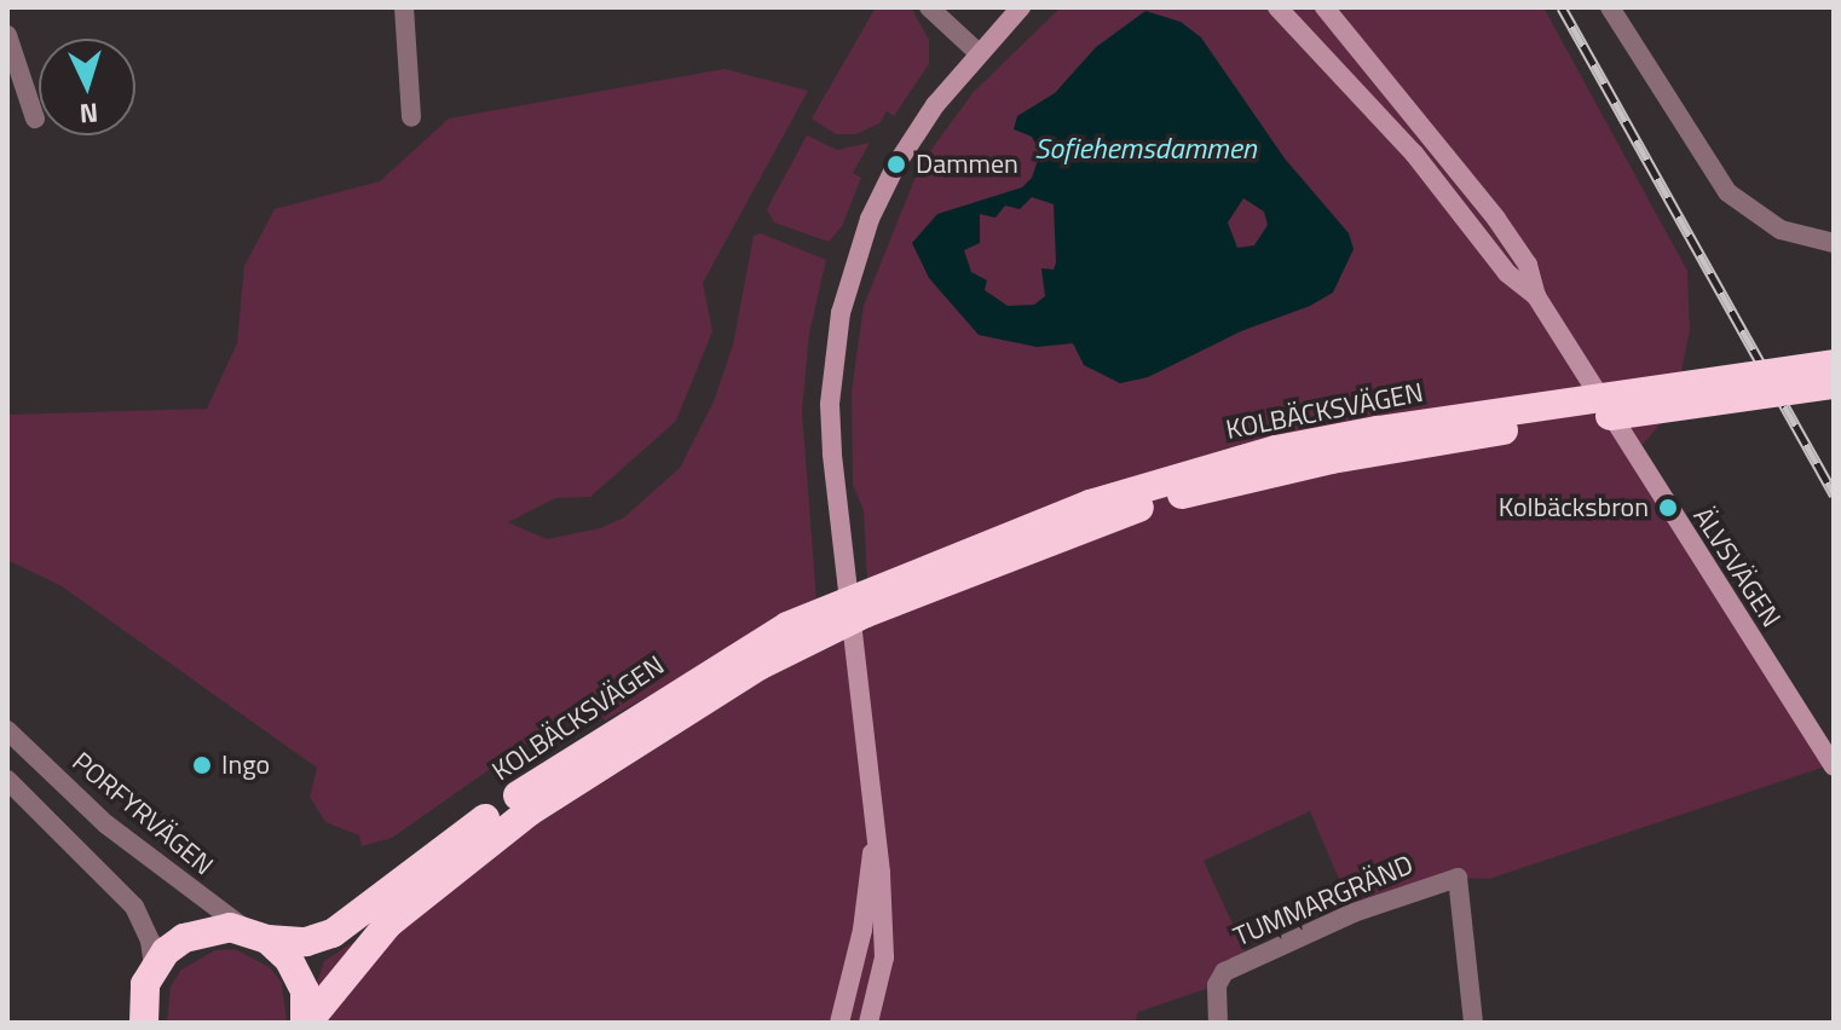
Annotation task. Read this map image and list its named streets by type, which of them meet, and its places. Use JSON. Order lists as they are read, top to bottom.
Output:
{
  "streets": {
    "highway": ["KOLBÄCKSVÄGEN"],
    "main road": ["ÄLVSVÄGEN"],
    "street": ["PORFYRVÄGEN", "TUMMARGRÄND"]
  },
  "crossings": [
    ["KOLBÄCKSVÄGEN", "PORFYRVÄGEN"]
  ],
  "water": ["Sofiehemsdammen"],
  "places": ["Dammen", "Kolbäcksbron", "Ingo"],
  "north": "bottom"
}
